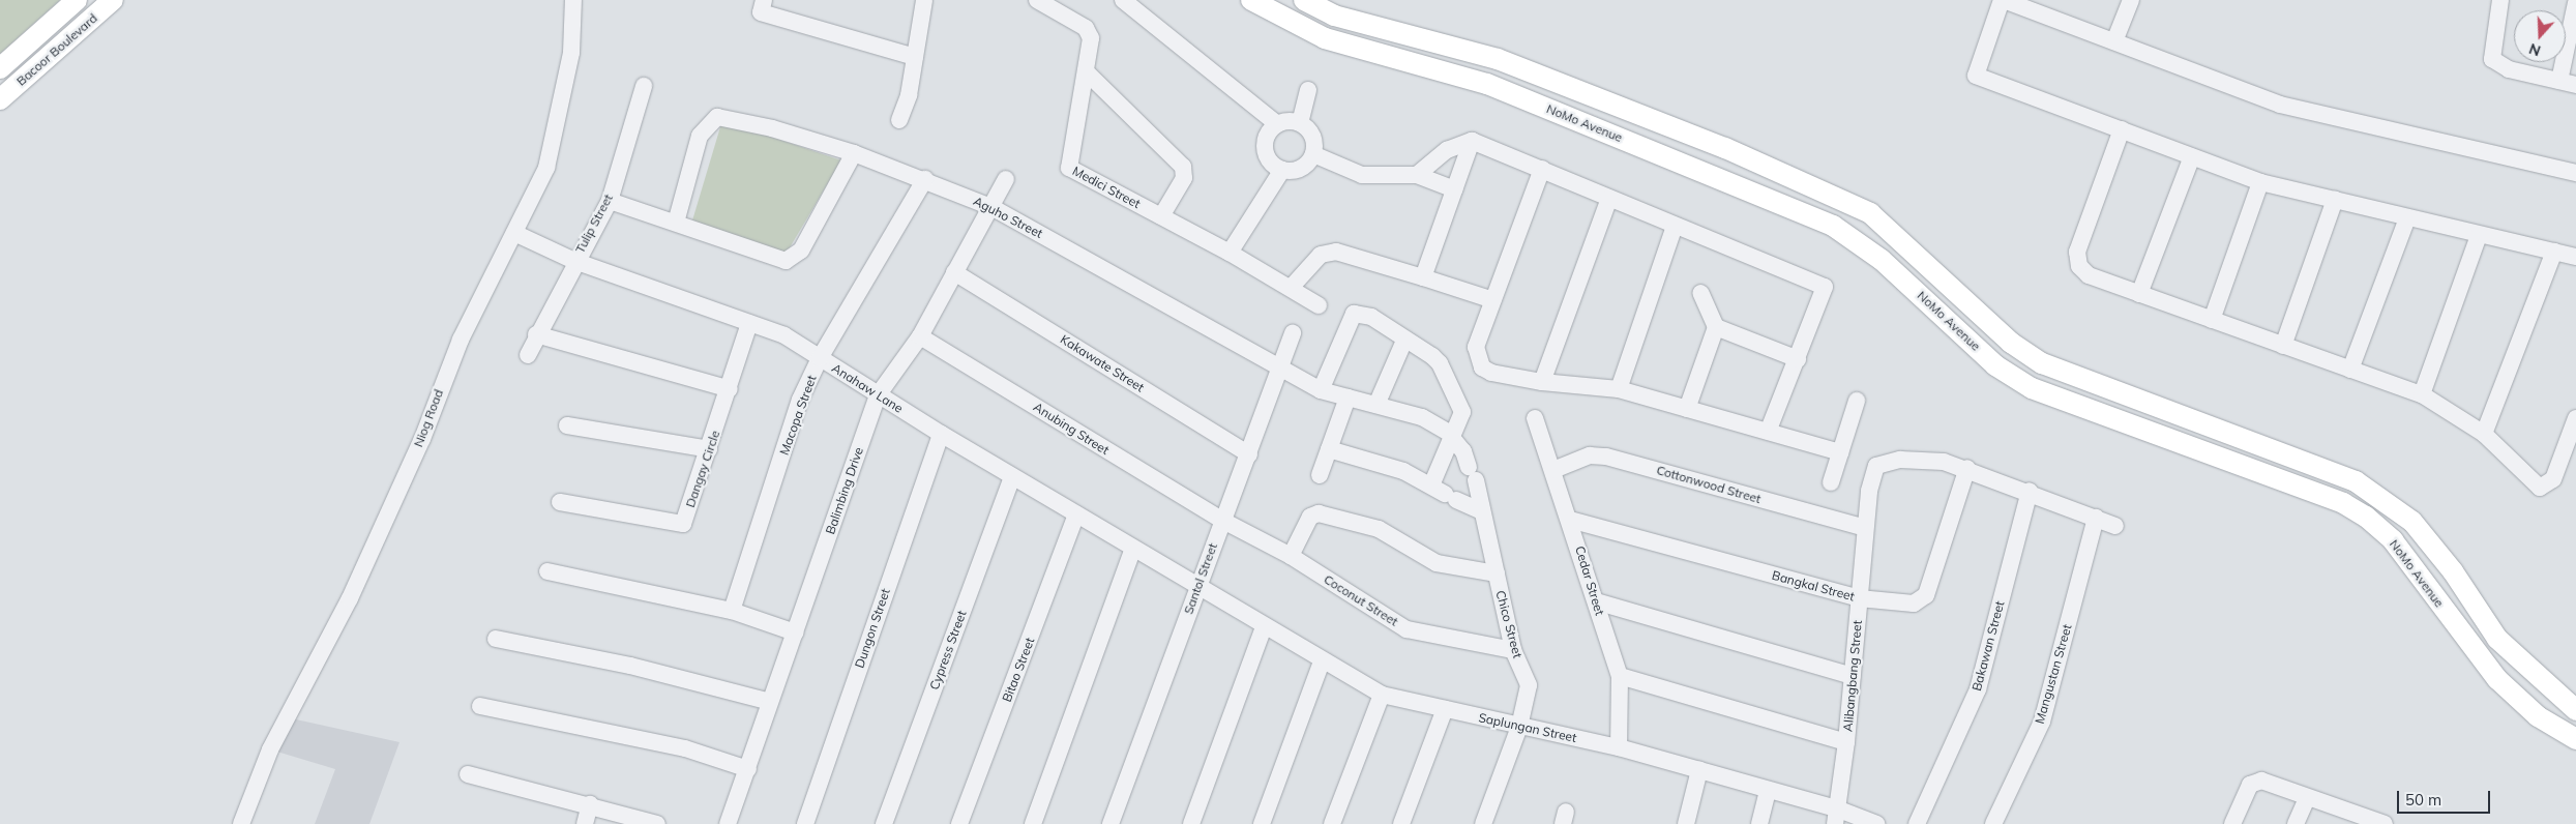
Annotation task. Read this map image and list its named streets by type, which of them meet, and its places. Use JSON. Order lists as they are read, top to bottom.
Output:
{
  "streets": {
    "main road": ["Bacoor Boulevard", "NoMo Avenue"],
    "street": [
      "Medici Street",
      "Aguho Street",
      "Tulip Street",
      "Kakawate Street",
      "Anahaw Lane",
      "Macopa Street",
      "Niog Road",
      "Anubing Street",
      "Dangay Circle",
      "Cottonwood Street",
      "Balimbing Drive",
      "Santol Street",
      "Cedar Street",
      "Bangkal Street",
      "Coconut Street",
      "Chico Street",
      "Dungon Street",
      "Bakawan Street",
      "Cypress Street",
      "Bitao Street",
      "Mangustan Street",
      "Alibangbang Street",
      "Saplungan Street"
    ]
  },
  "crossings": [
    ["Aguho Street", "Macopa Street"],
    ["Aguho Street", "Balimbing Drive"],
    ["Aguho Street", "Santol Street"],
    ["Aguho Street", "Chico Street"],
    ["Tulip Street", "Anahaw Lane"],
    ["Kakawate Street", "Balimbing Drive"],
    ["Kakawate Street", "Santol Street"],
    ["Anahaw Lane", "Macopa Street"],
    ["Anahaw Lane", "Niog Road"],
    ["Anahaw Lane", "Dangay Circle"],
    ["Anahaw Lane", "Balimbing Drive"],
    ["Anahaw Lane", "Santol Street"],
    ["Anahaw Lane", "Dungon Street"],
    ["Anahaw Lane", "Cypress Street"],
    ["Anahaw Lane", "Bitao Street"],
    ["Anahaw Lane", "Saplungan Street"],
    ["Anubing Street", "Balimbing Drive"],
    ["Anubing Street", "Santol Street"],
    ["Anubing Street", "Coconut Street"],
    ["Cottonwood Street", "Cedar Street"],
    ["Cottonwood Street", "Alibangbang Street"],
    ["Santol Street", "Coconut Street"],
    ["Santol Street", "Saplungan Street"],
    ["Cedar Street", "Bangkal Street"],
    ["Cedar Street", "Saplungan Street"],
    ["Bangkal Street", "Alibangbang Street"],
    ["Coconut Street", "Chico Street"],
    ["Chico Street", "Saplungan Street"],
    ["Alibangbang Street", "Saplungan Street"]
  ],
  "scale_bar": "50 m",
  "north": "bottom"
}
